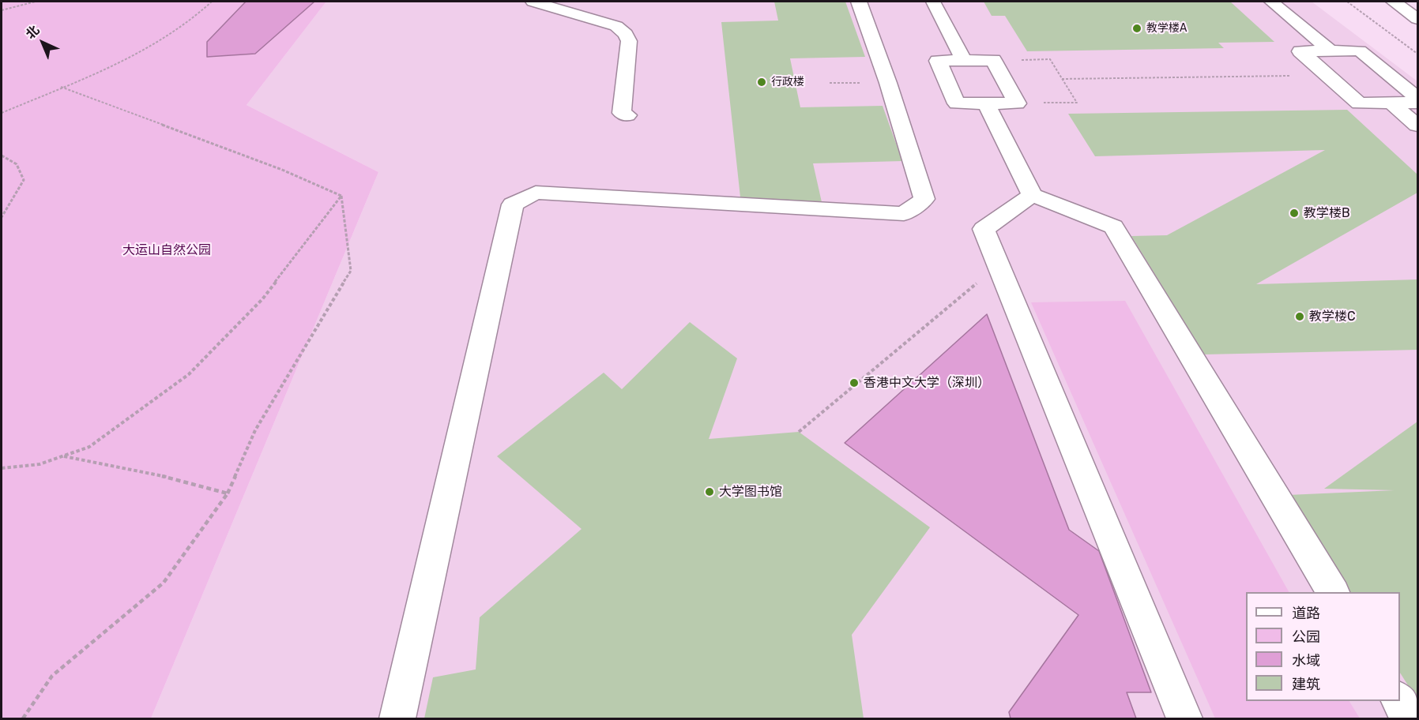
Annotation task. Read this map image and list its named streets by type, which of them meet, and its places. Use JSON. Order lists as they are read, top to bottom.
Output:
{
  "parks": ["大运山自然公园"],
  "places": [
    "教学楼A",
    "行政楼",
    "教学楼B",
    "教学楼C",
    "香港中文大学（深圳）",
    "大学图书馆"
  ],
  "legend": [
    "道路",
    "公园",
    "水域",
    "建筑"
  ],
  "north": "top left"
}
